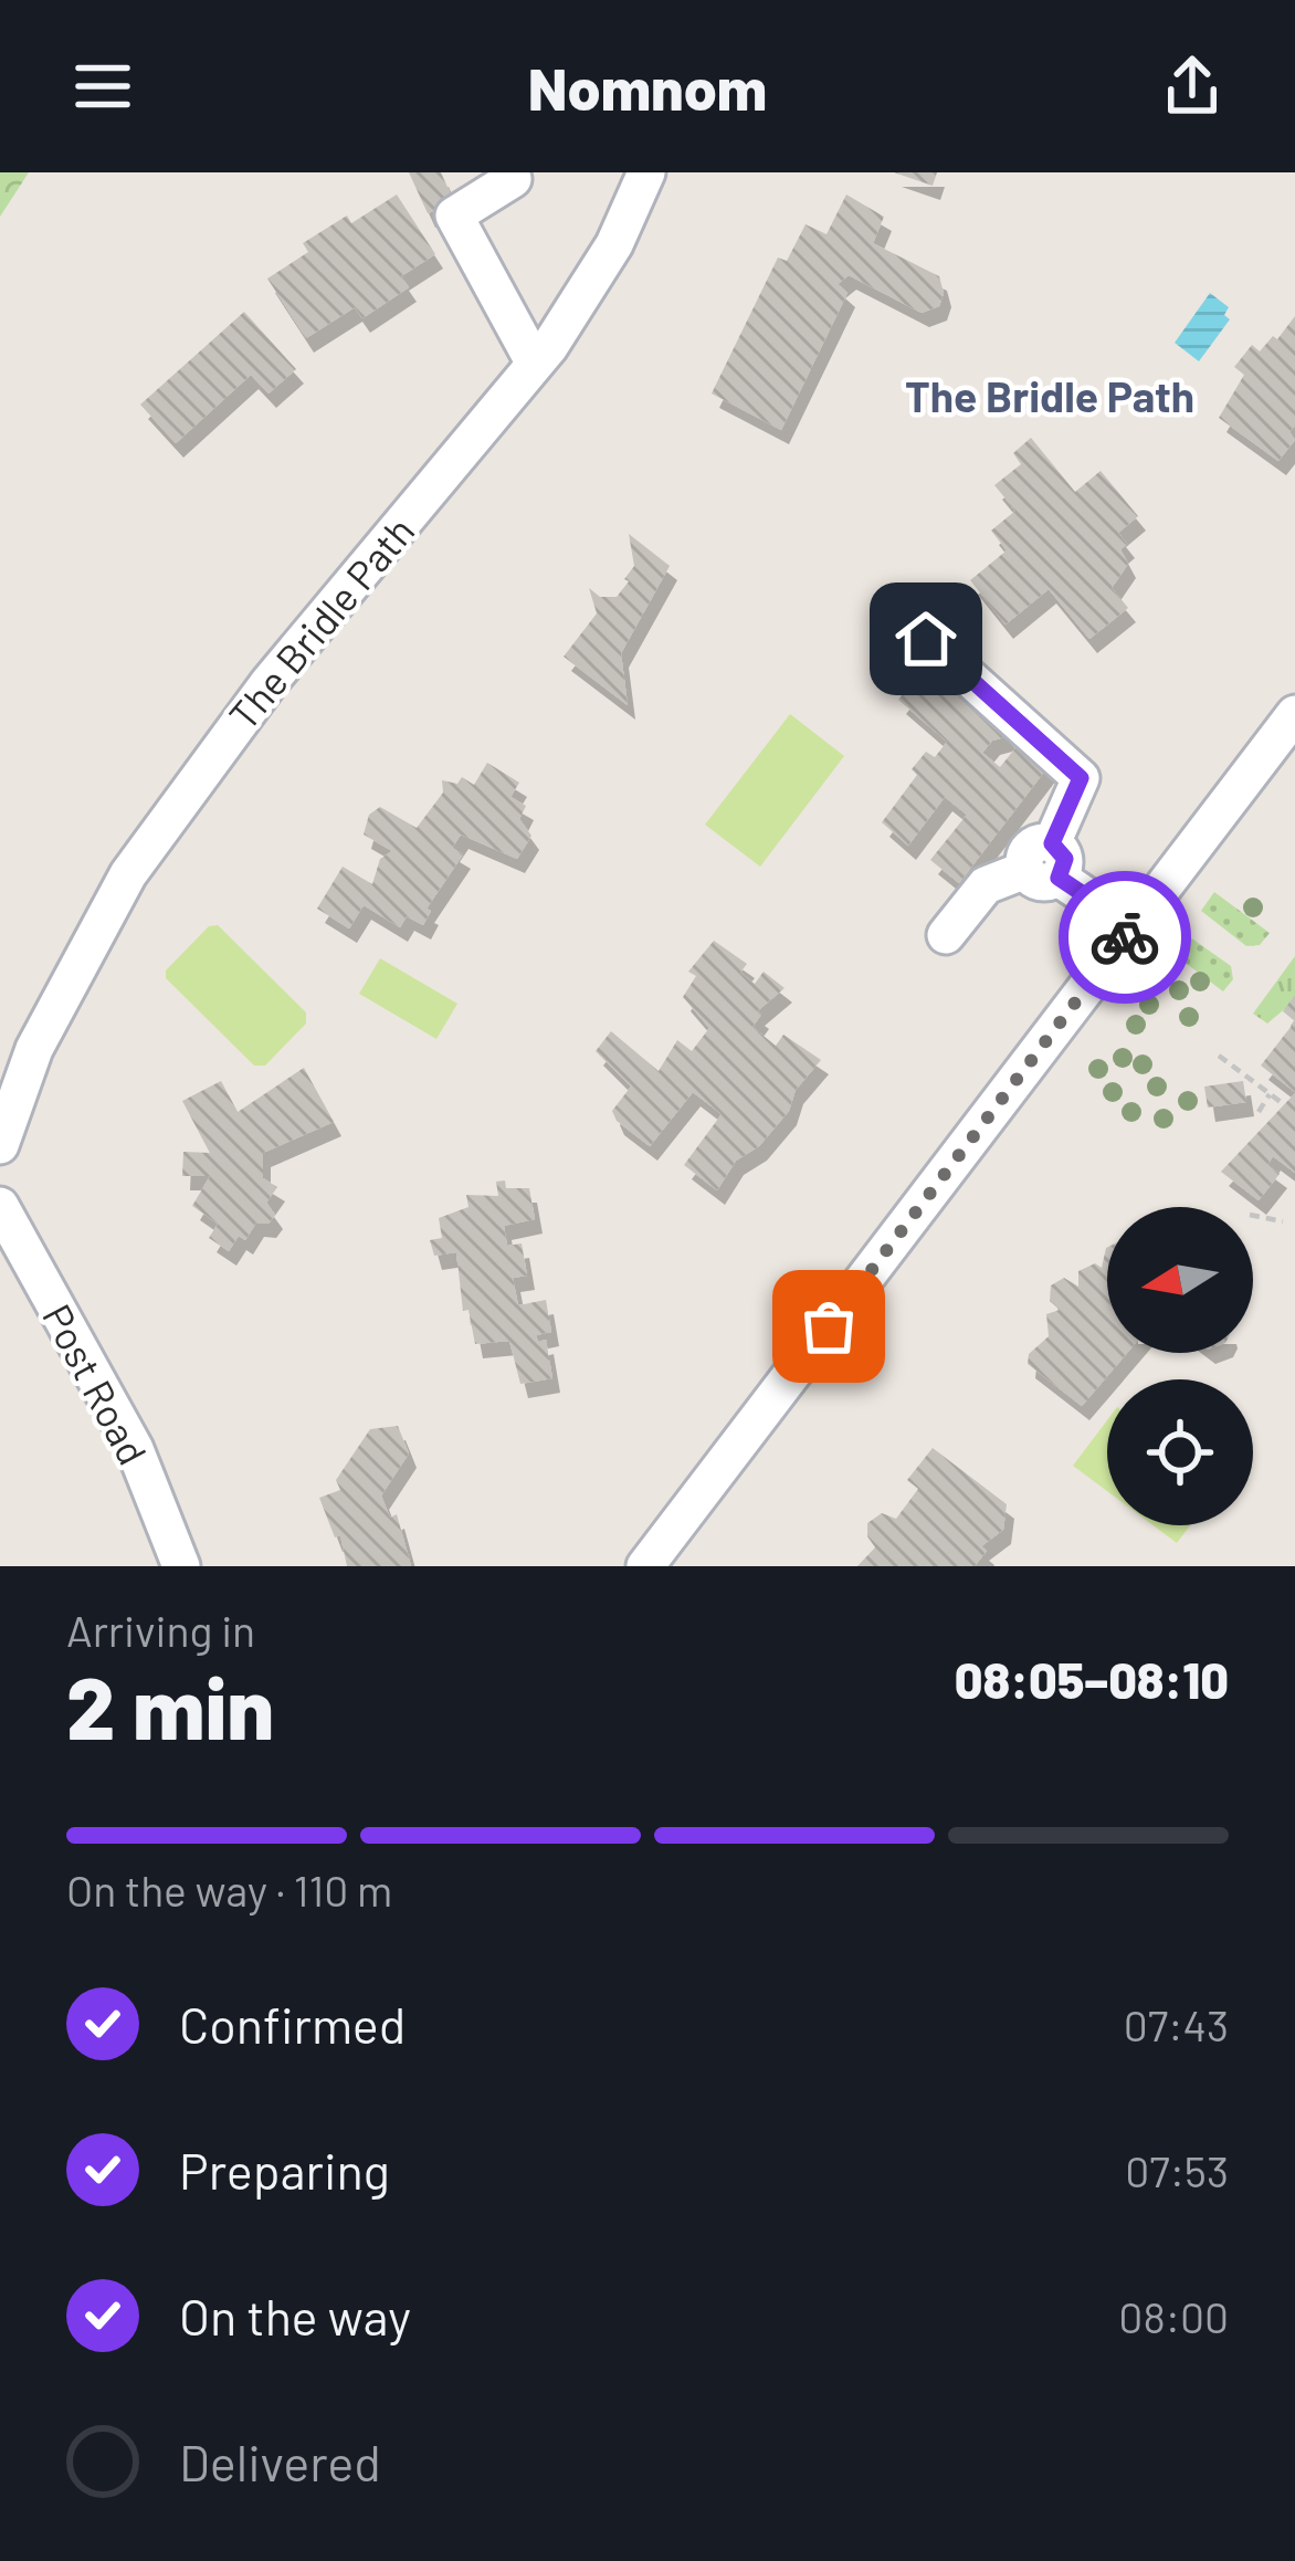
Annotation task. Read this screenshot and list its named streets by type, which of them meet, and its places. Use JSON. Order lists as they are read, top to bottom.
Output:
{
  "streets": {
    "street": ["The Bridle Path", "Post Road"]
  },
  "districts": ["The Bridle Path"],
  "north": "left",
  "page": {
    "header": "Nomnom",
    "heading": ["2 min", "Arriving in", "08:05–08:10"],
    "bar": "On the way · 110 m",
    "list": [
      ["Confirmed", "07:43"],
      ["Preparing", "07:53"],
      ["On the way", "08:00"],
      "Delivered"
    ]
  }
}
